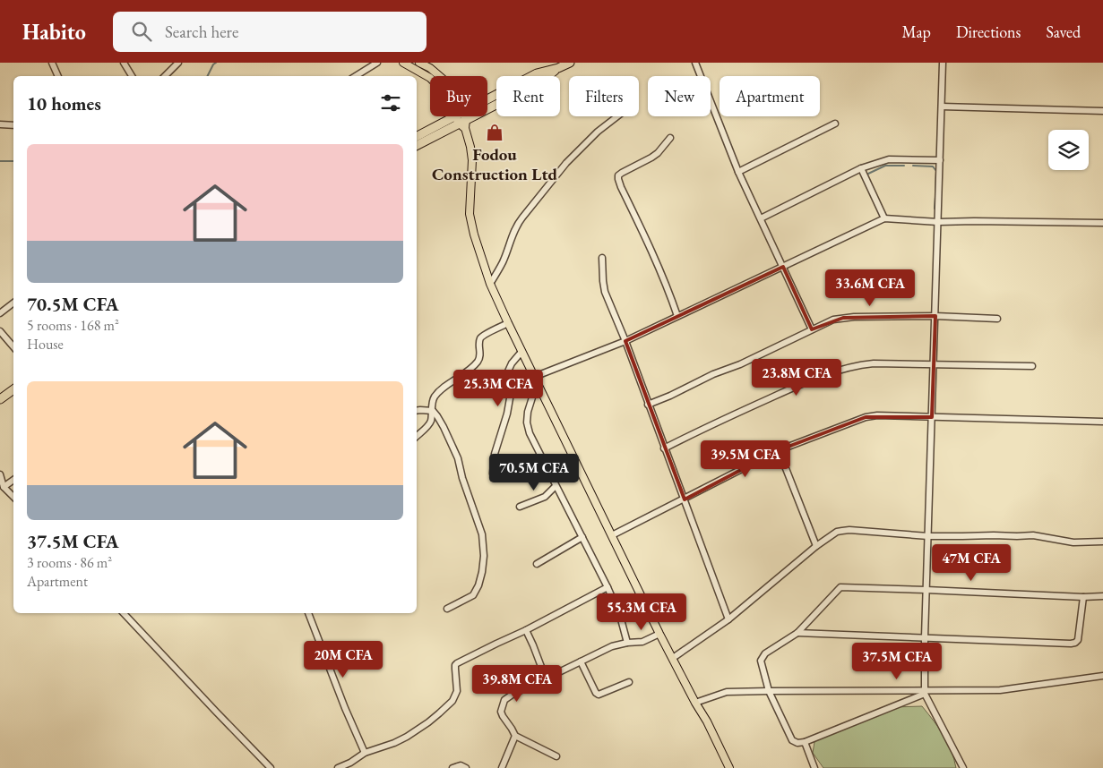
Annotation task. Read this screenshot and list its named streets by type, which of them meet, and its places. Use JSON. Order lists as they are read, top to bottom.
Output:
{
  "places": {
    "shop": ["Fodou Construction Ltd"]
  },
  "page": {
    "header": "Habito",
    "search": "Search here",
    "nav": ["Map", "Directions", "Saved"],
    "chip": [
      "Buy",
      "Rent",
      "Filters",
      "New",
      "Apartment"
    ],
    "heading": "10 homes",
    "list": [
      {
        "name": "70.5M CFA",
        "note": "5 rooms · 168 m² · House"
      },
      {
        "name": "37.5M CFA",
        "note": "3 rooms · 86 m² · Apartment"
      }
    ],
    "price": [
      "33.6M CFA",
      "23.8M CFA",
      "25.3M CFA",
      "39.5M CFA",
      "70.5M CFA",
      "47M CFA",
      "55.3M CFA",
      "20M CFA",
      "37.5M CFA",
      "39.8M CFA"
    ]
  }
}
